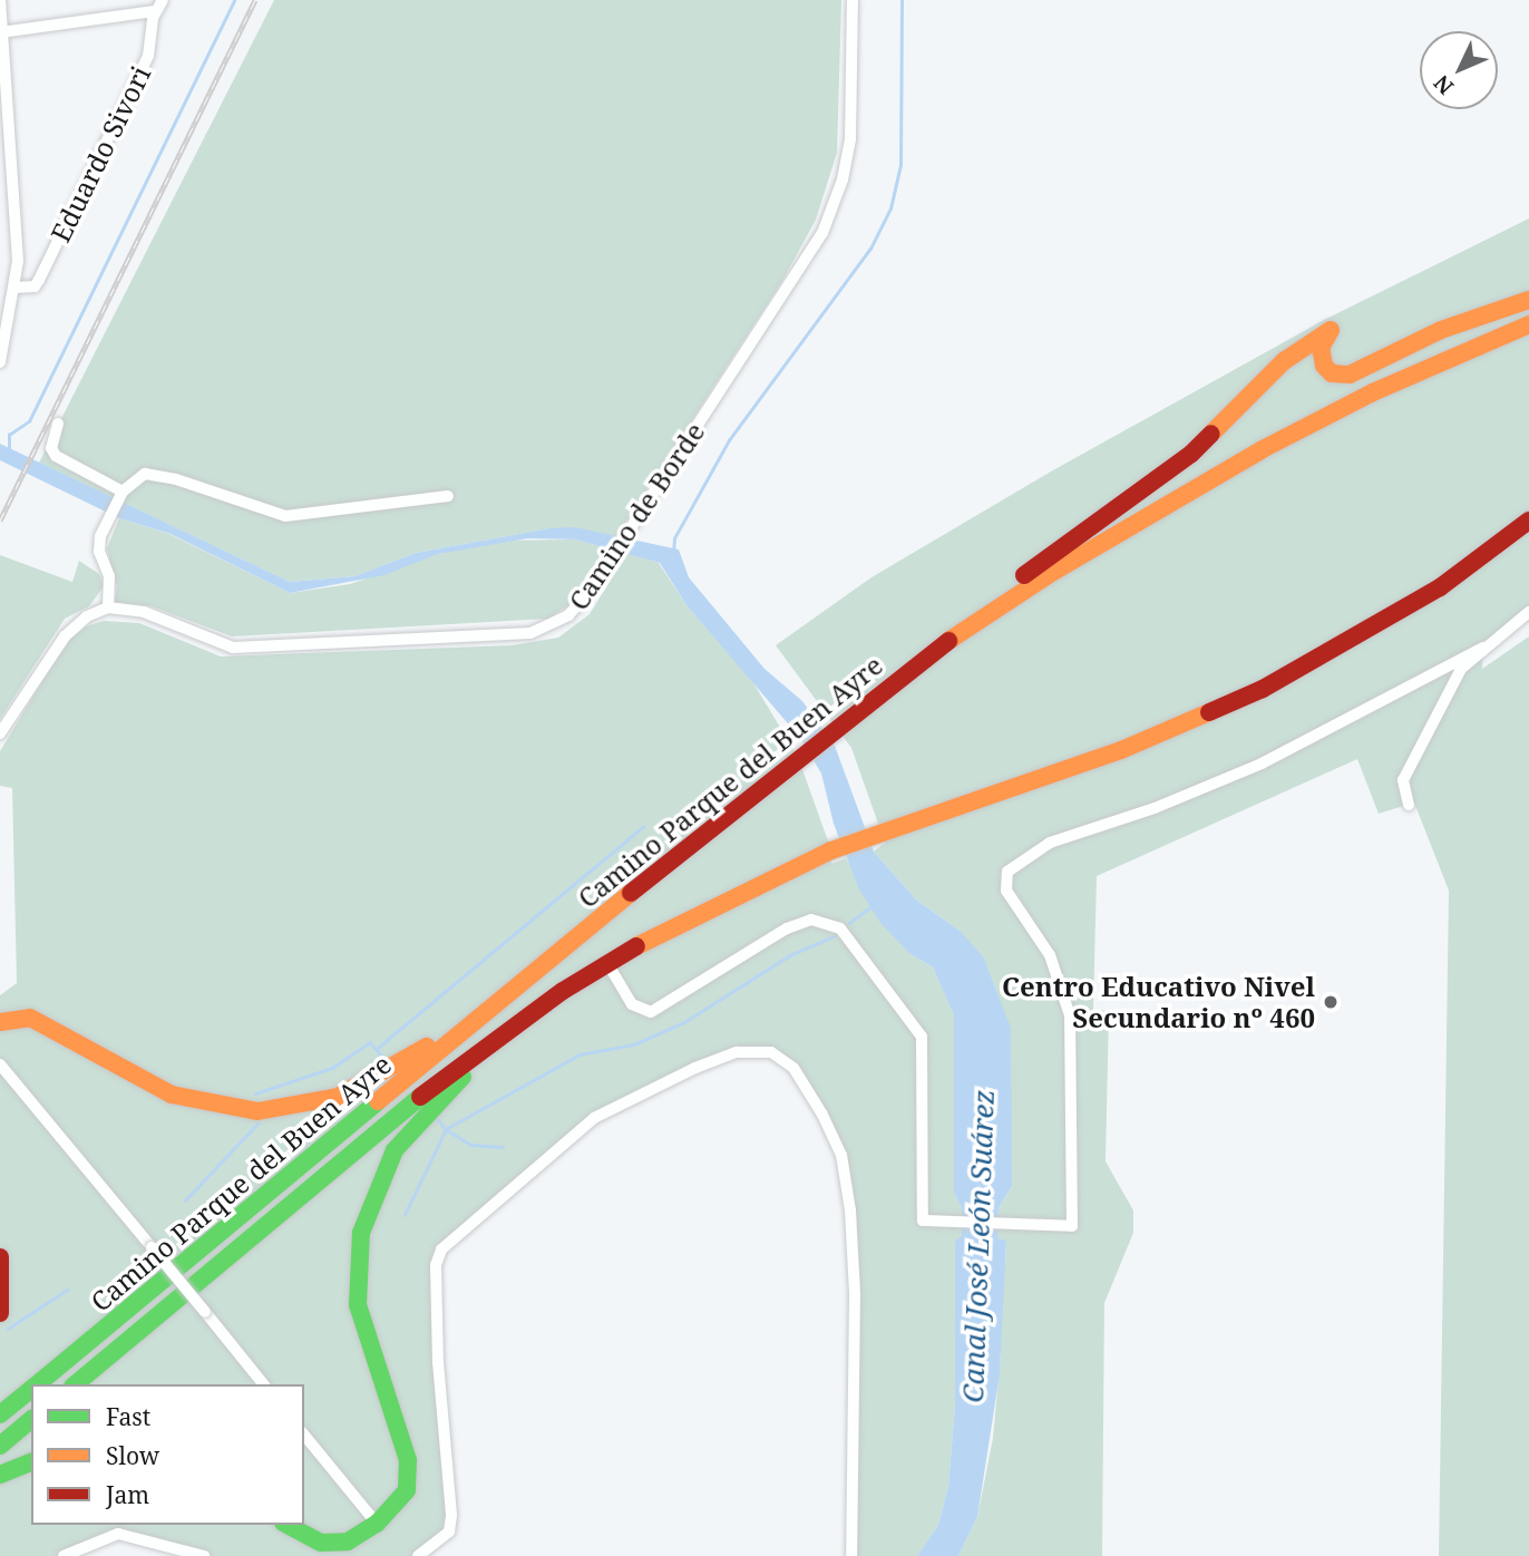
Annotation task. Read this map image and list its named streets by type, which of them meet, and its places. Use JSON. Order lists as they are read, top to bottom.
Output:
{
  "streets": {
    "highway": ["Camino Parque del Buen Ayre"],
    "street": ["Eduardo Sivori", "Camino de Borde"]
  },
  "water": ["Canal José León Suárez"],
  "places": ["Centro Educativo Nivel Secundario nº 460"],
  "legend": ["Fast", "Slow", "Jam"],
  "north": "bottom left"
}
